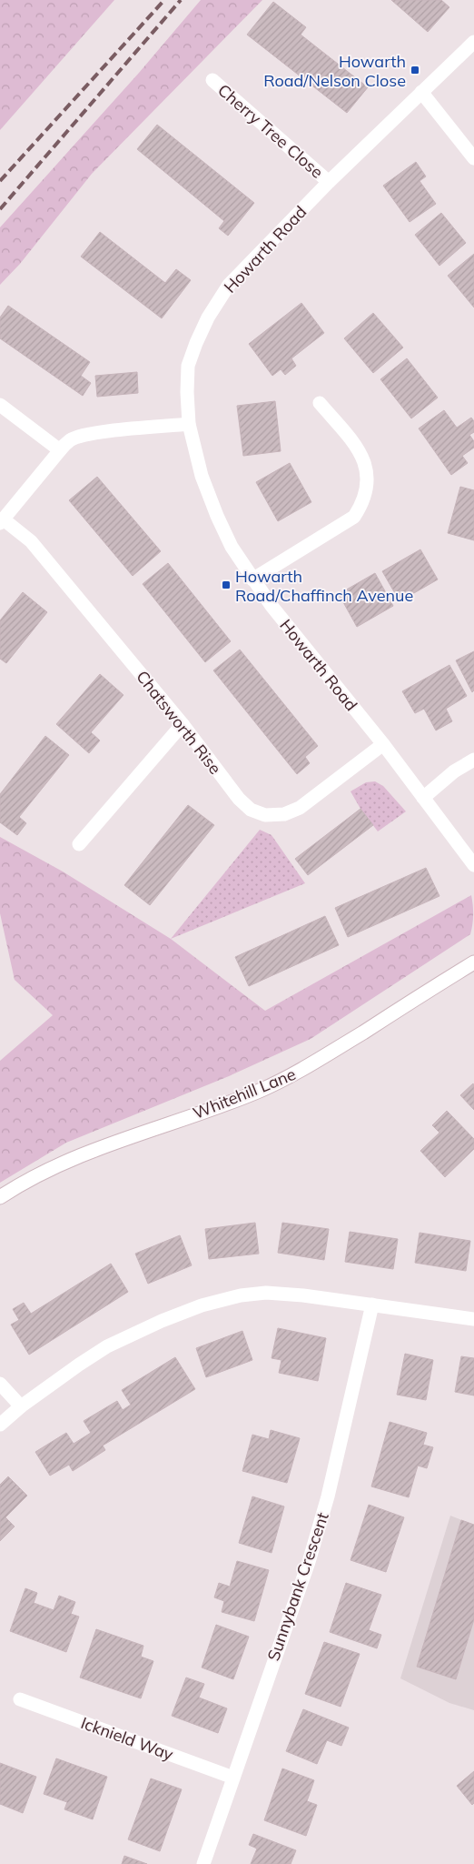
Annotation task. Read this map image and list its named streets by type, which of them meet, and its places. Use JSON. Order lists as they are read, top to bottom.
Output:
{
  "streets": {
    "street": [
      "Cherry Tree Close",
      "Howarth Road",
      "Chatsworth Rise",
      "Whitehill Lane",
      "Sunnybank Crescent",
      "Icknield Way"
    ]
  },
  "crossings": [
    ["Cherry Tree Close", "Howarth Road"],
    ["Howarth Road", "Chatsworth Rise"],
    ["Sunnybank Crescent", "Icknield Way"]
  ],
  "places": {
    "transit": ["Howarth Road/Nelson Close", "Howarth Road/Chaffinch Avenue"]
  }
}
